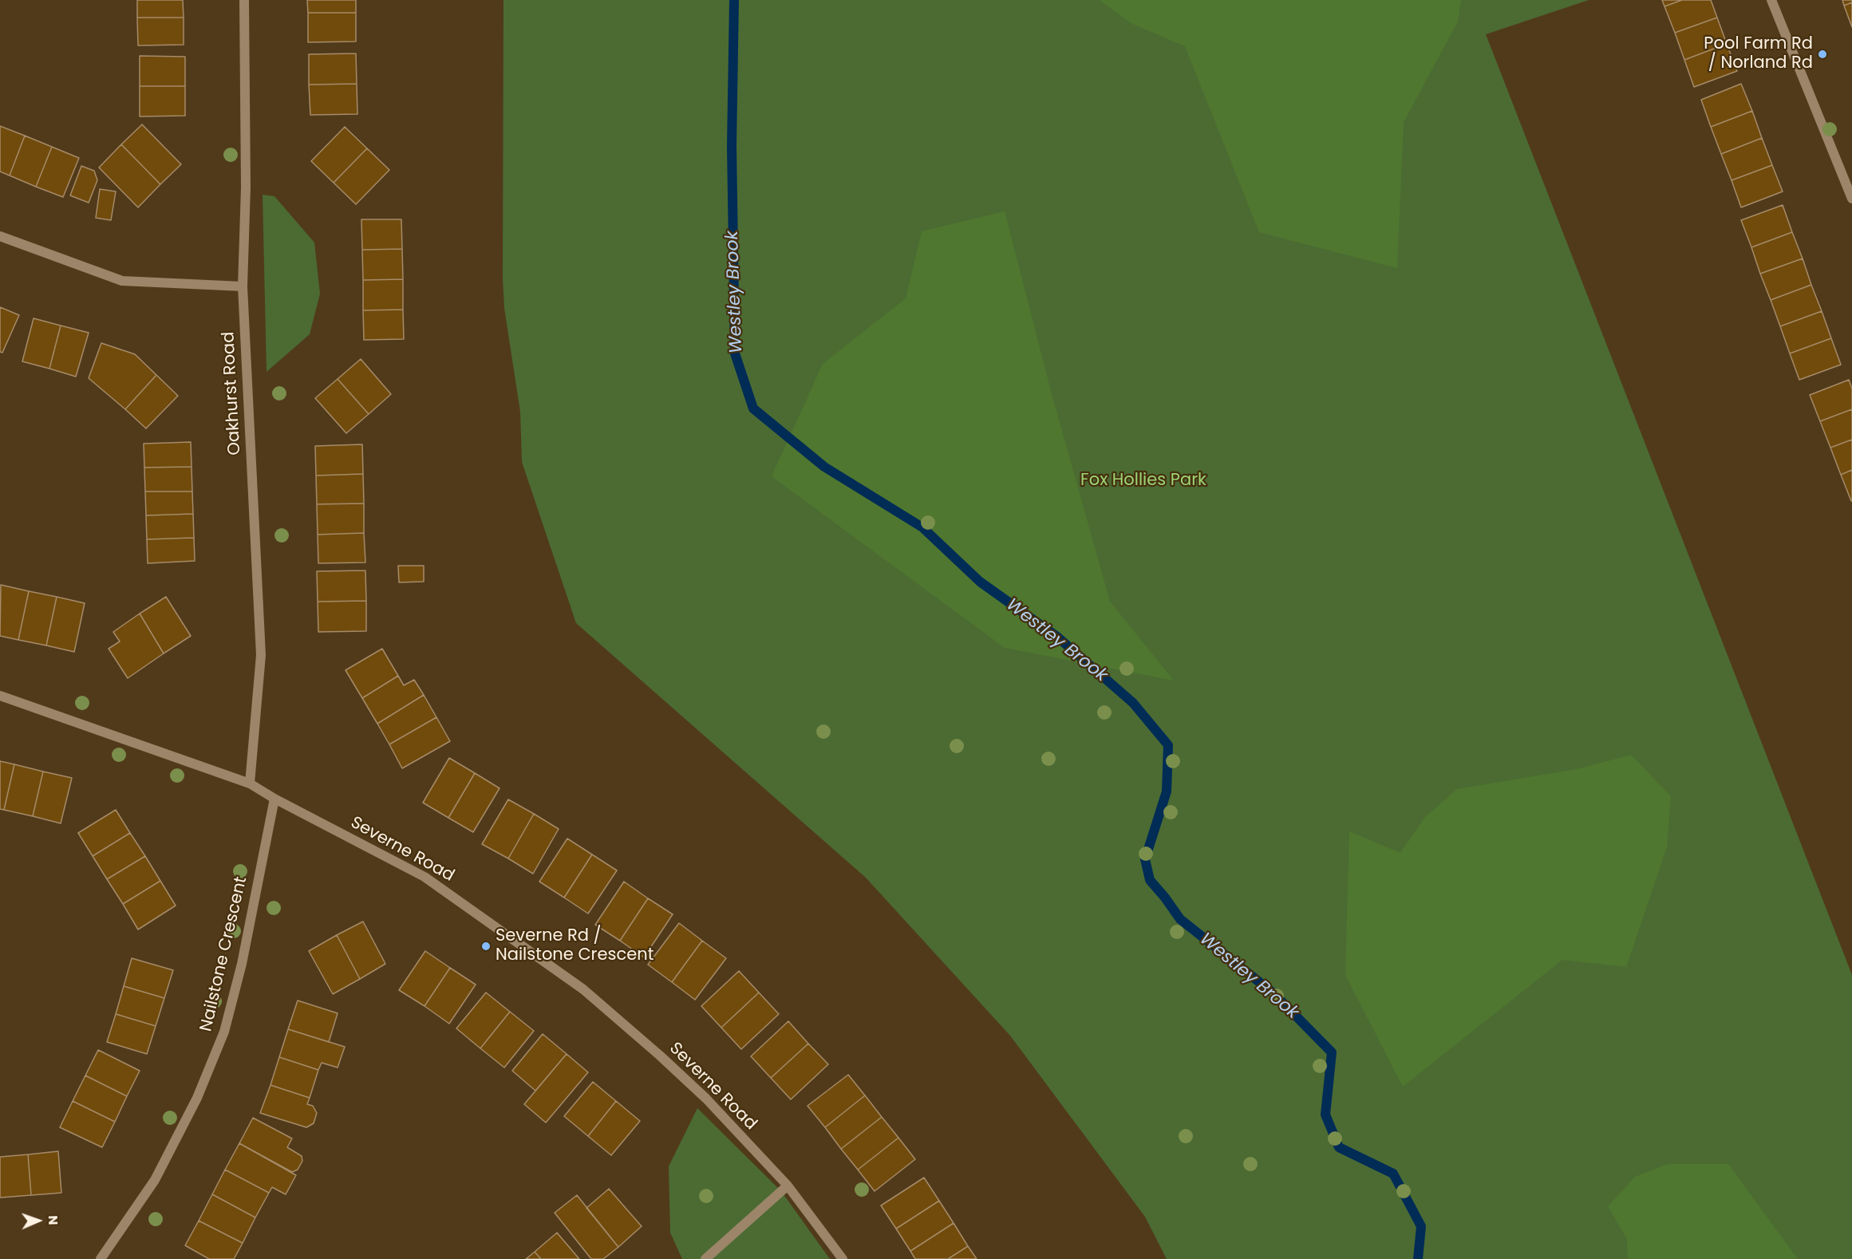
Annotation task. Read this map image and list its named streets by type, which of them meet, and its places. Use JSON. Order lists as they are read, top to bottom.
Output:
{
  "streets": {
    "street": ["Oakhurst Road", "Severne Road", "Nailstone Crescent"]
  },
  "crossings": [
    ["Oakhurst Road", "Severne Road"],
    ["Severne Road", "Nailstone Crescent"]
  ],
  "water": ["Westley Brook"],
  "parks": ["Fox Hollies Park"],
  "places": ["Pool Farm Rd / Norland Rd", "Severne Rd / Nailstone Crescent"],
  "north": "right"
}
